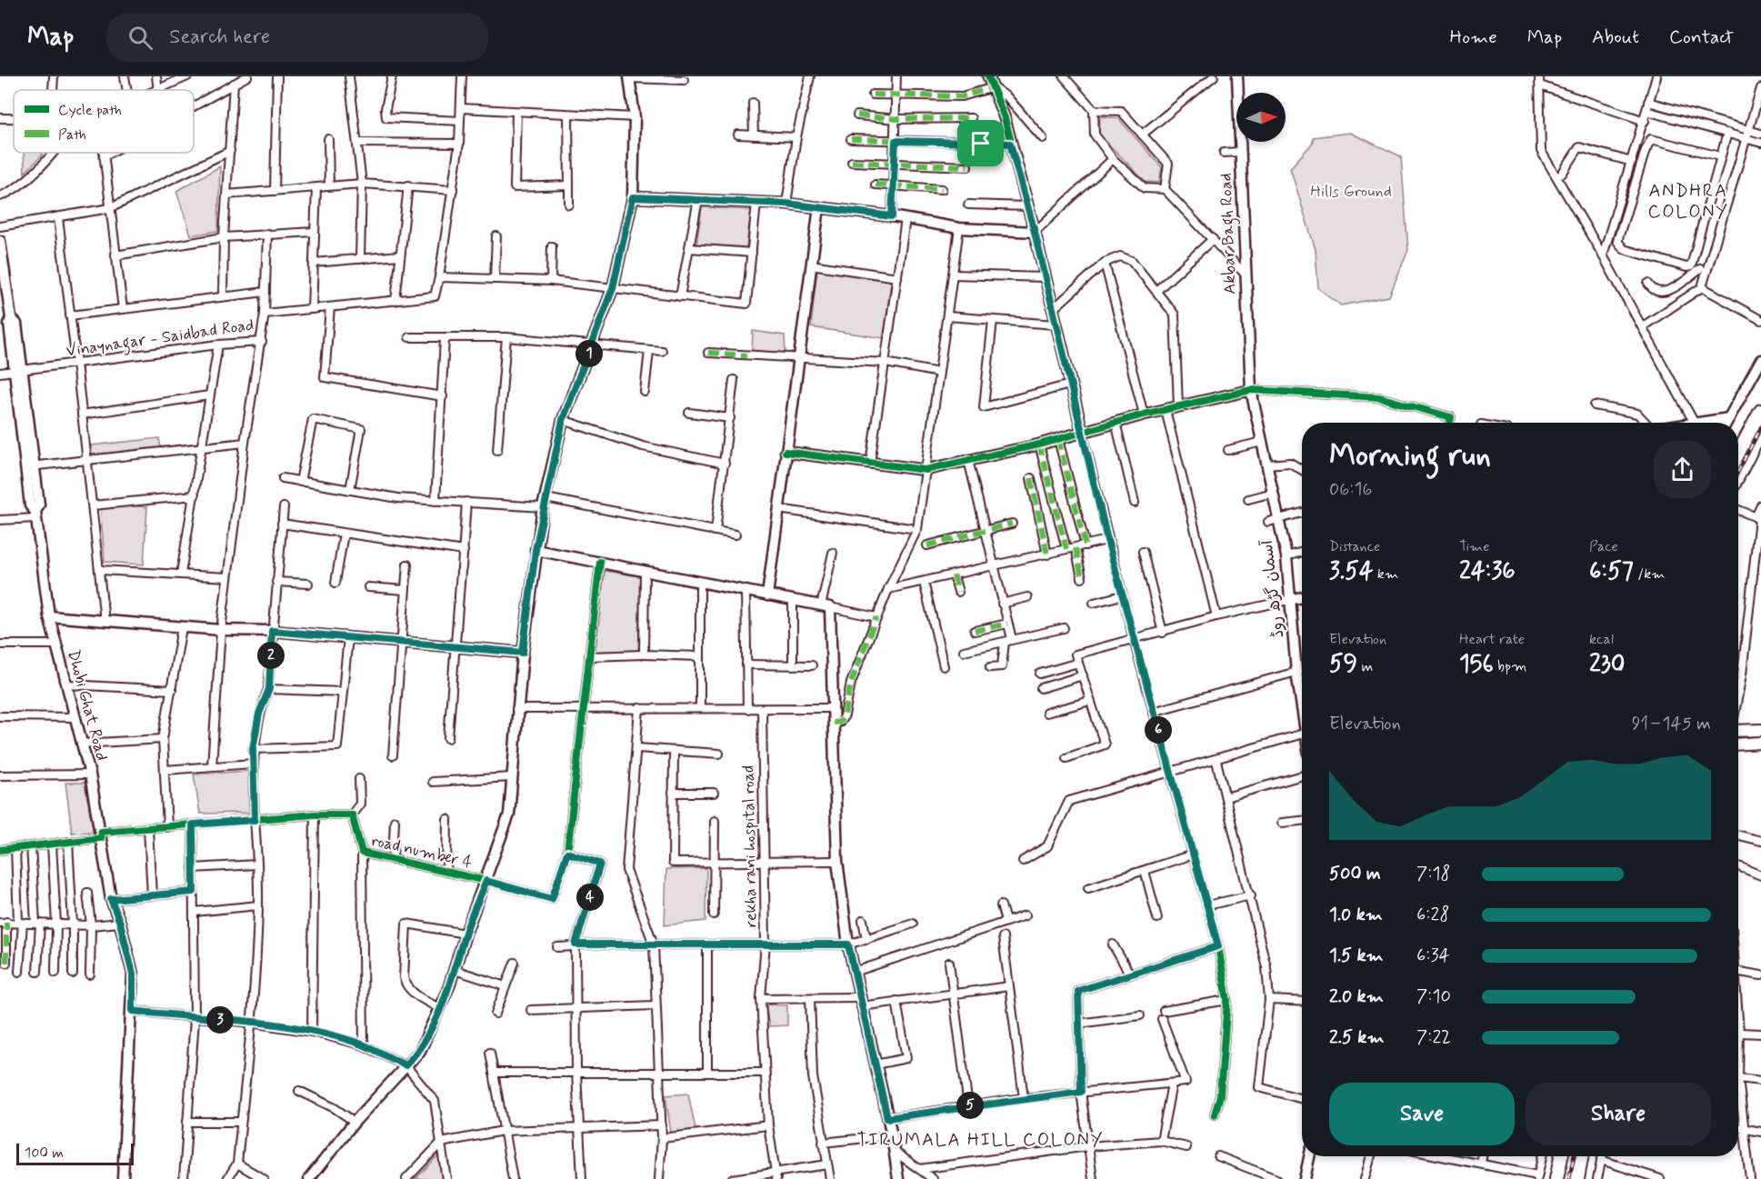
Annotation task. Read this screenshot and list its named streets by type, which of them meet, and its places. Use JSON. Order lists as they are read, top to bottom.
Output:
{
  "streets": {
    "street": [
      "Akbar Bagh Road",
      "Vinaynagar - Saidbad Road",
      "آسمان گڑھ روڈ",
      "Dhobi Ghat Road",
      "rekha rani hospital road",
      "road number 4"
    ]
  },
  "crossings": [
    ["Akbar Bagh Road", "آسمان گڑھ روڈ"],
    ["Vinaynagar - Saidbad Road", "Dhobi Ghat Road"]
  ],
  "districts": ["ANDHRA COLONY", "TIRUMALA HILL COLONY"],
  "parks": ["Hills Ground"],
  "legend": ["Cycle path", "Path"],
  "scale_bar": "100 m",
  "north": "right",
  "page": {
    "header": "Map",
    "search": "Search here",
    "nav": [
      "Home",
      "Map",
      "About",
      "Contact"
    ],
    "pins": [
      "1",
      "2",
      "6",
      "4",
      "3",
      "5"
    ],
    "heading": ["Morning run", "06:16"],
    "stats": [
      ["Distance", "3.54 km"],
      ["Time", "24:36"],
      ["Pace", "6:57 /km"],
      ["Elevation", "59 m"],
      ["Heart rate", "156 bpm"],
      ["kcal", "230"]
    ],
    "chart": ["Elevation", "91–145 m"],
    "list": [
      {
        "name": "500 m",
        "note": "7:18"
      },
      {
        "name": "1.0 km",
        "note": "6:28"
      },
      {
        "name": "1.5 km",
        "note": "6:34"
      },
      {
        "name": "2.0 km",
        "note": "7:10"
      },
      {
        "name": "2.5 km",
        "note": "7:22"
      }
    ],
    "buttons": ["Save", "Share"],
    "scale": "100 m"
  }
}
